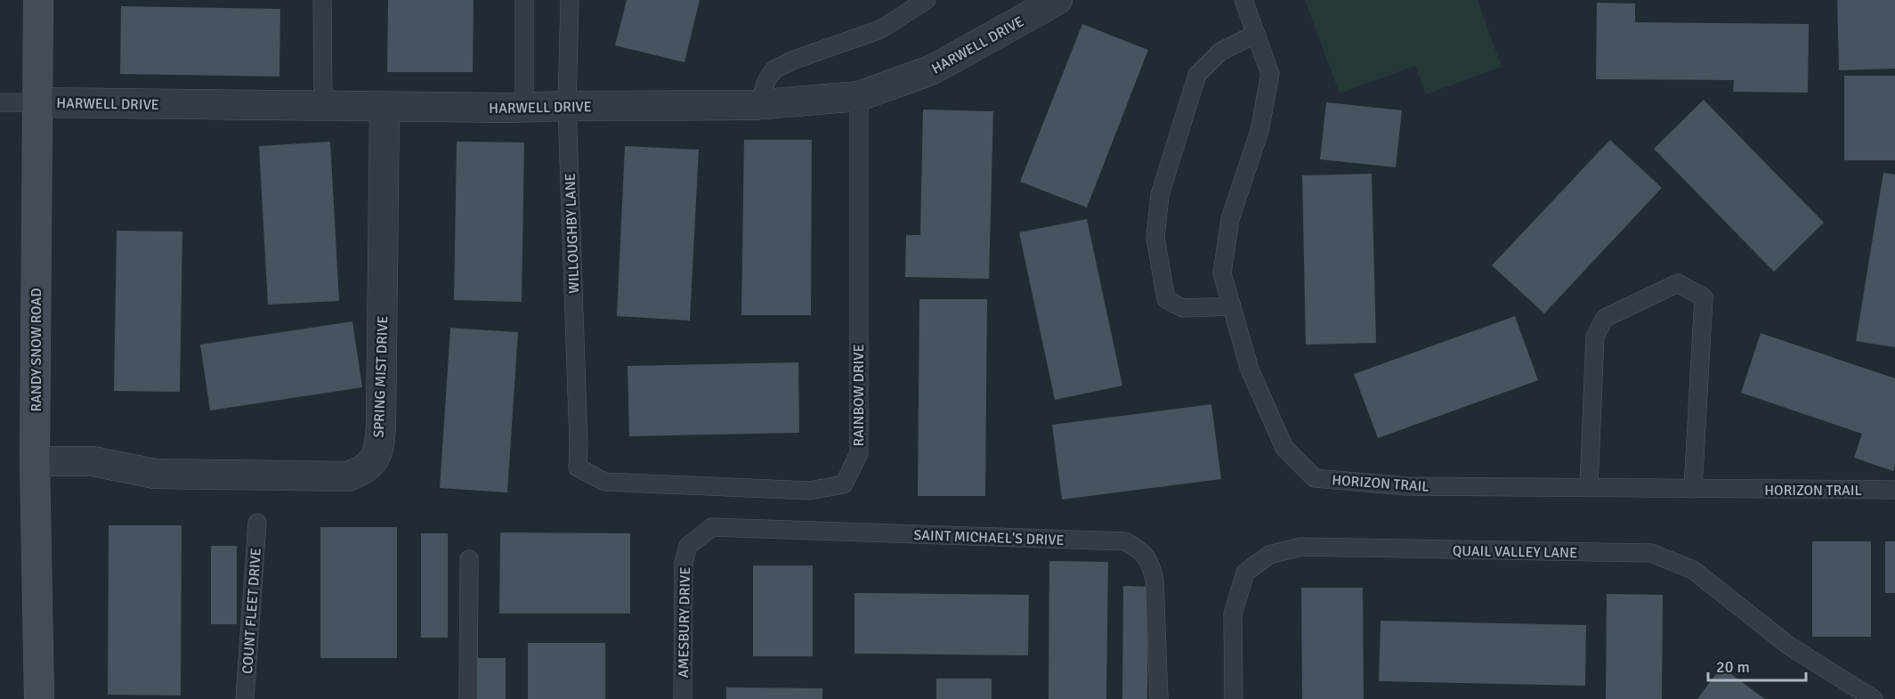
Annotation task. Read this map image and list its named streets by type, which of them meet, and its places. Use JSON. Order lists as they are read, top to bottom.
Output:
{
  "streets": {
    "street": ["HARWELL DRIVE", "RANDY SNOW ROAD", "SPRING MIST DRIVE"],
    "lane": [
      "WILLOUGHBY LANE",
      "RAINBOW DRIVE",
      "HORIZON TRAIL",
      "SAINT MICHAEL'S DRIVE",
      "QUAIL VALLEY LANE",
      "COUNT FLEET DRIVE",
      "AMESBURY DRIVE"
    ]
  },
  "crossings": [
    ["HARWELL DRIVE", "WILLOUGHBY LANE"],
    ["HARWELL DRIVE", "RANDY SNOW ROAD"],
    ["HARWELL DRIVE", "SPRING MIST DRIVE"],
    ["HARWELL DRIVE", "RAINBOW DRIVE"],
    ["WILLOUGHBY LANE", "RAINBOW DRIVE"],
    ["RANDY SNOW ROAD", "SPRING MIST DRIVE"],
    ["SAINT MICHAEL'S DRIVE", "AMESBURY DRIVE"]
  ],
  "scale_bar": "20 m"
}
